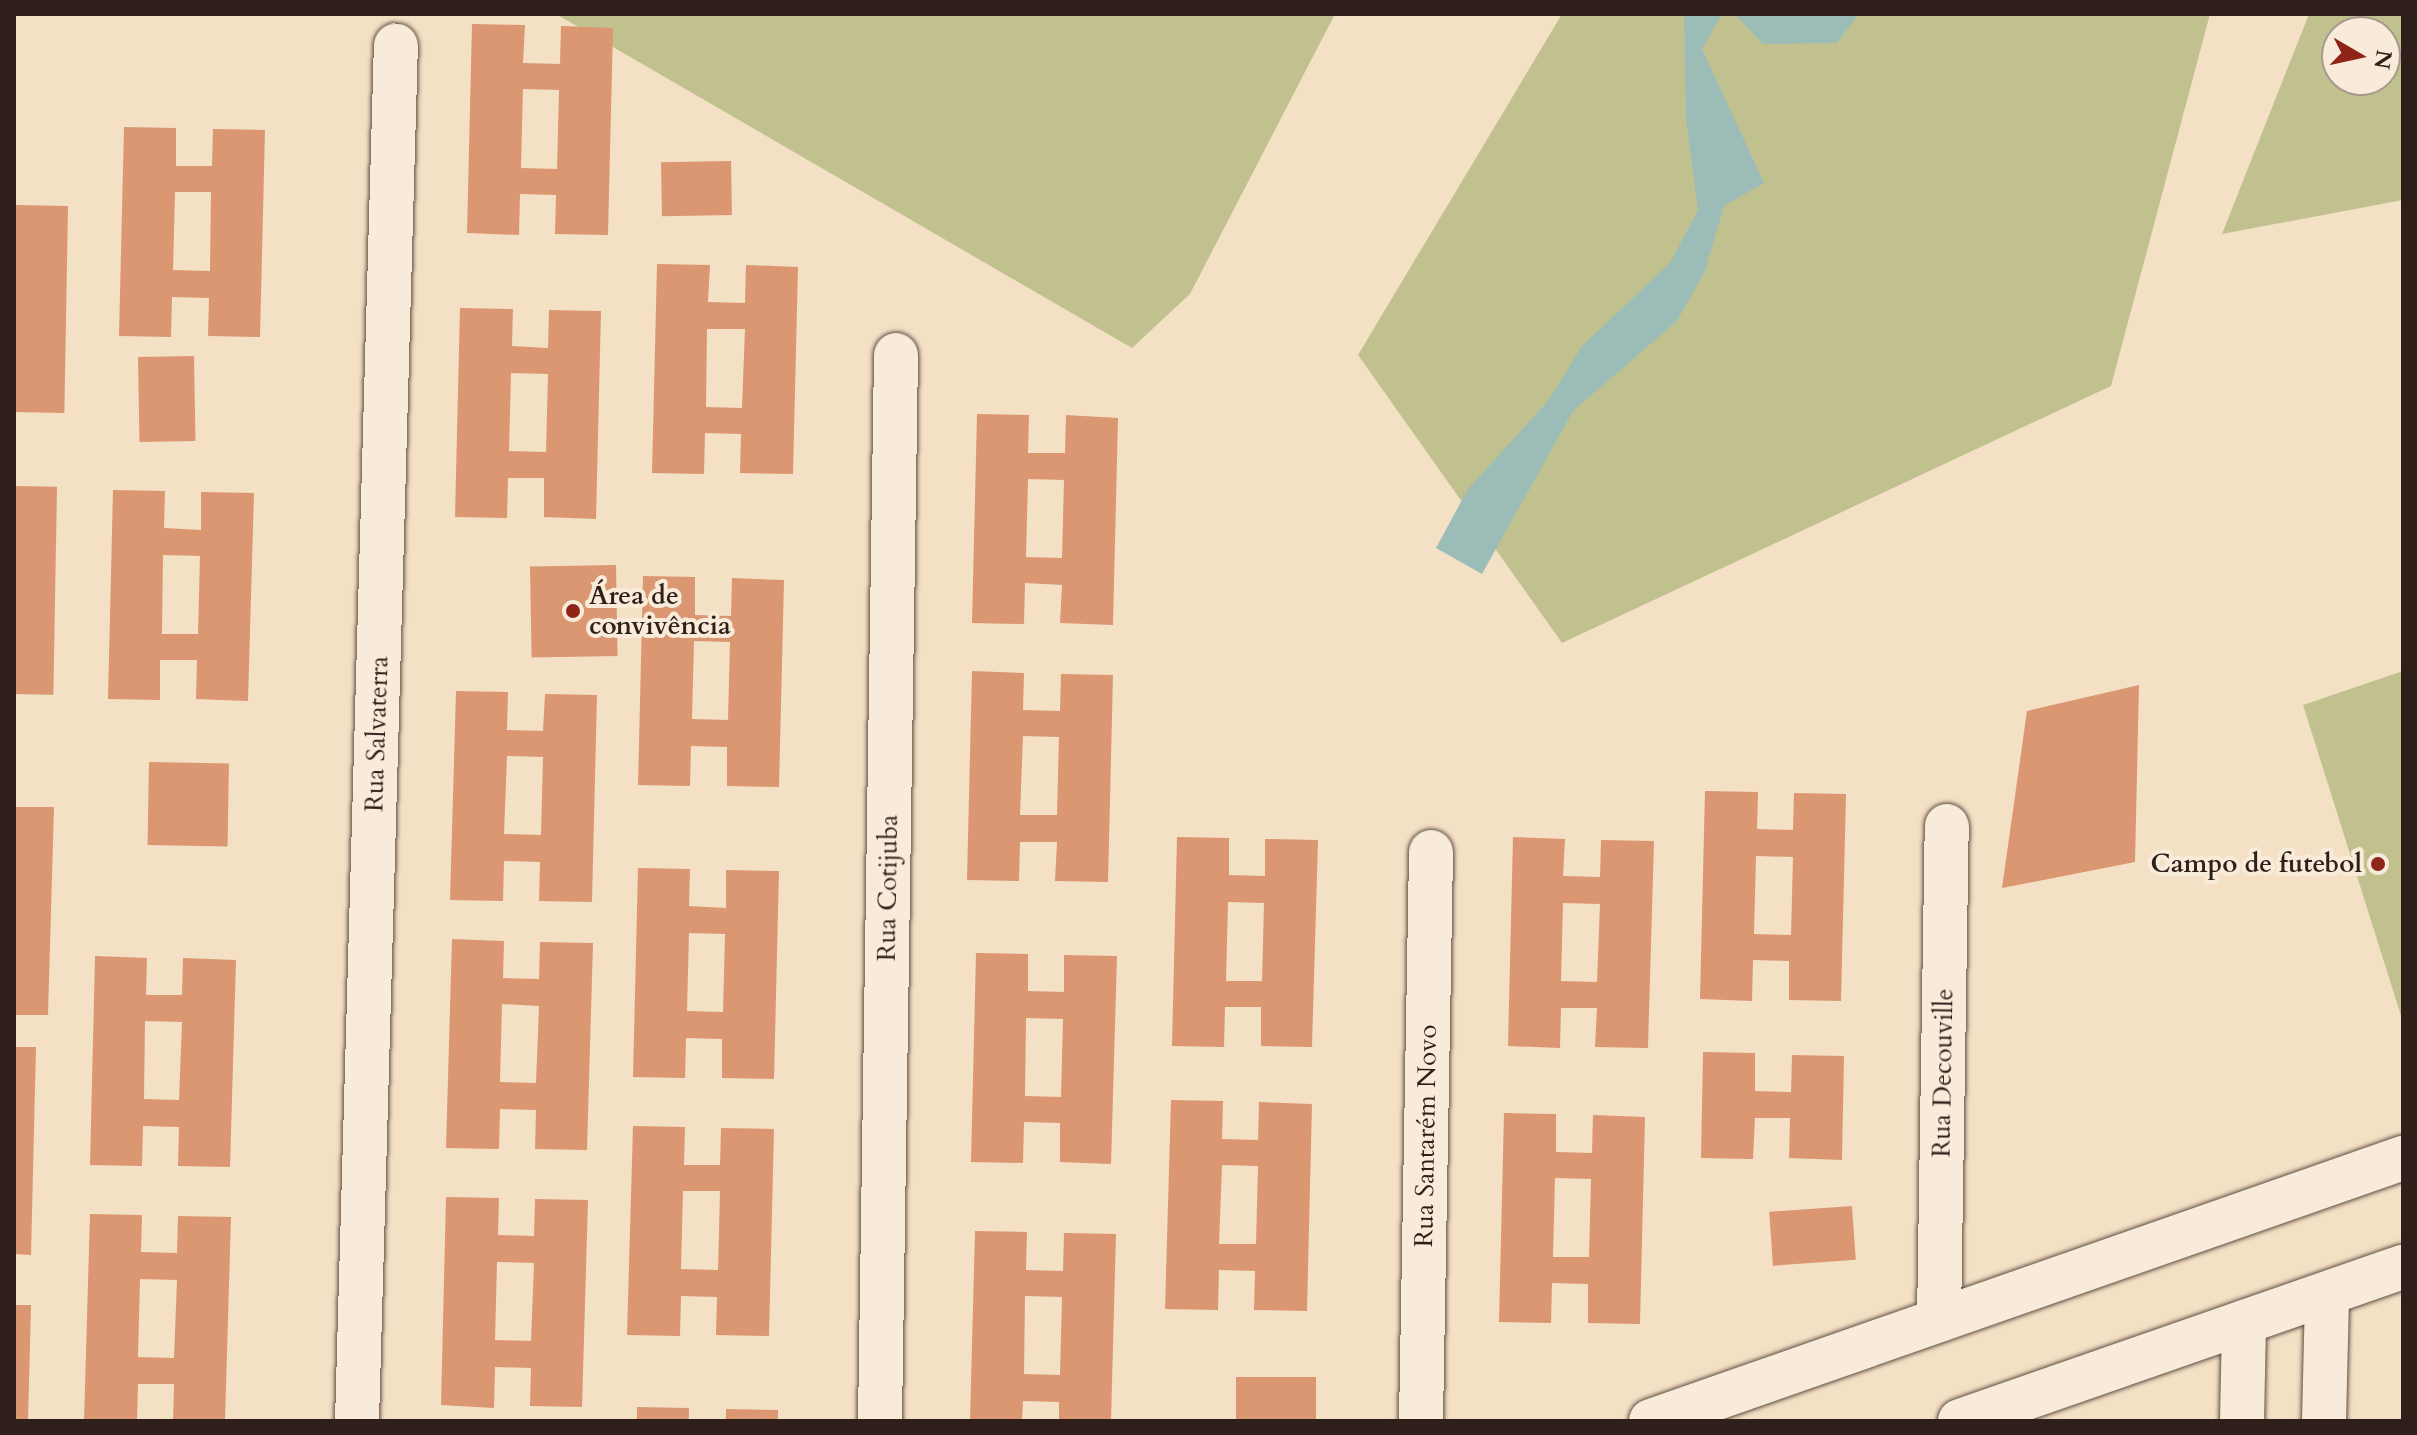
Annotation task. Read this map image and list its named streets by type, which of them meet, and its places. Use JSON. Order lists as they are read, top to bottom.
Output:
{
  "streets": {
    "street": [
      "Rua Salvaterra",
      "Rua Cotijuba",
      "Rua Decouville",
      "Rua Santarém Novo"
    ]
  },
  "places": ["Área de convivência", "Campo de futebol"],
  "north": "right"
}
